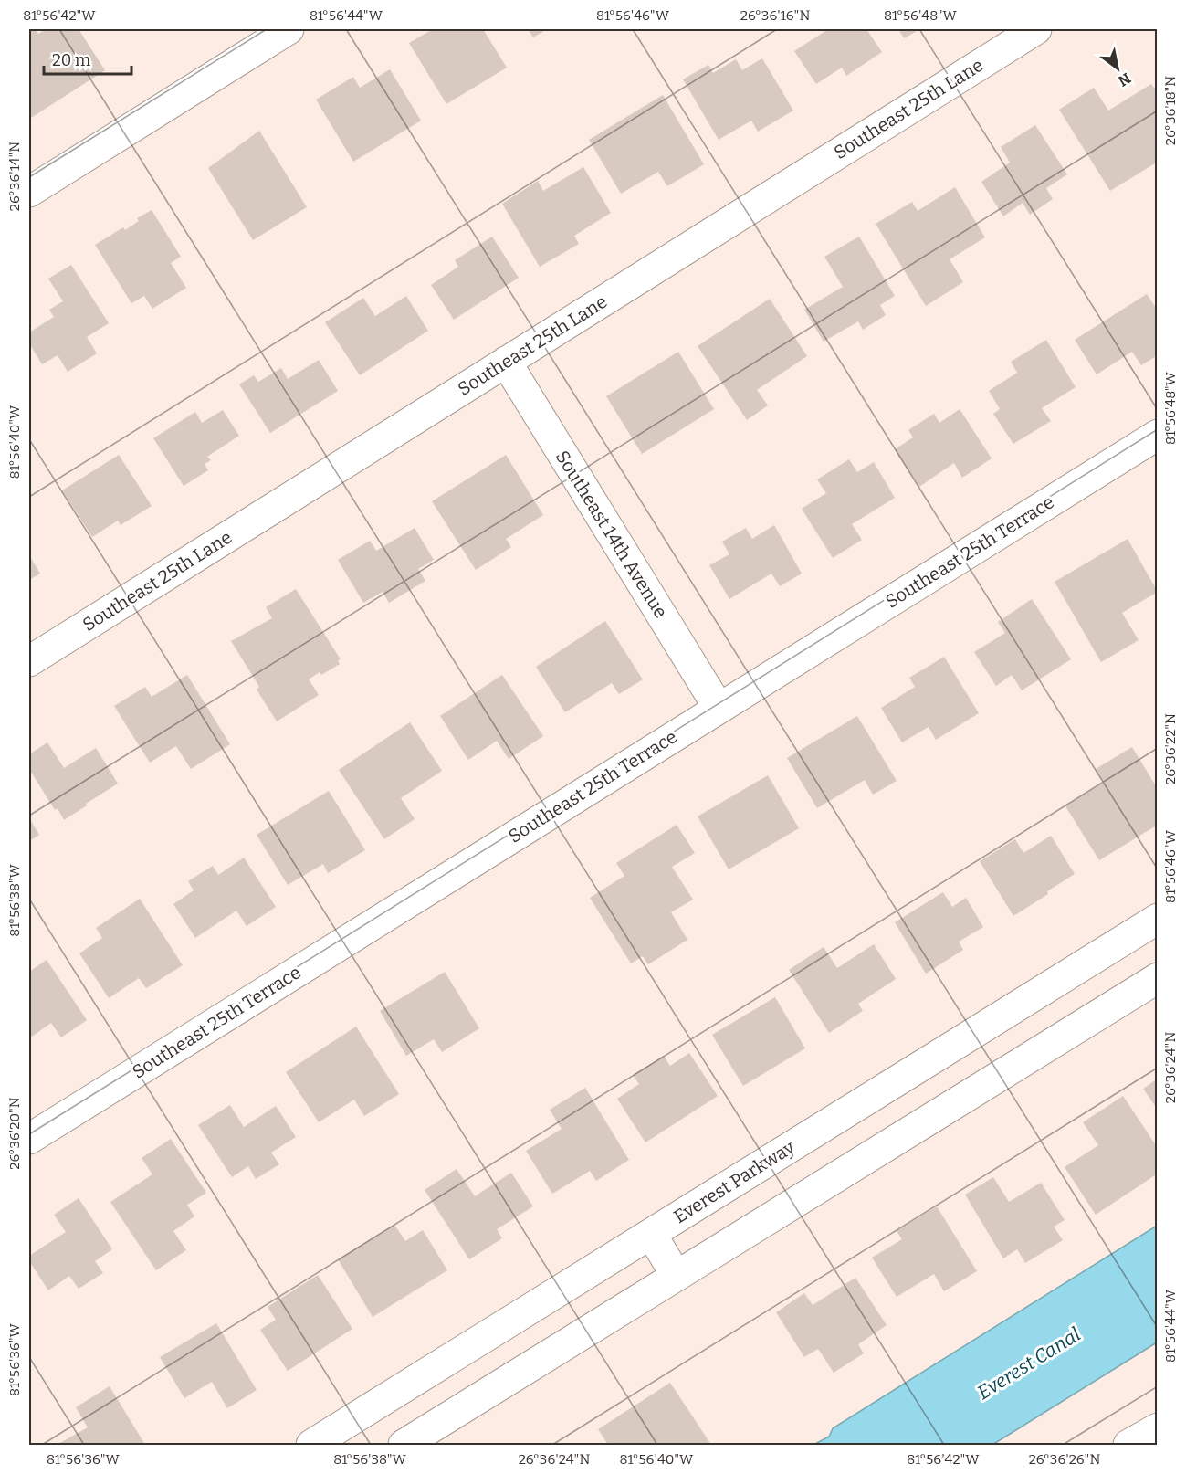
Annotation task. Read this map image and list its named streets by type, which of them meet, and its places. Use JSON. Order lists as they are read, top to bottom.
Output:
{
  "streets": {
    "main road": [
      "Southeast 25th Lane",
      "Southeast 14th Avenue",
      "Southeast 25th Terrace",
      "Everest Parkway"
    ]
  },
  "crossings": [
    ["Southeast 25th Lane", "Southeast 14th Avenue"],
    ["Southeast 14th Avenue", "Southeast 25th Terrace"]
  ],
  "water": ["Everest Canal"],
  "scale_bar": "20 m",
  "north": "bottom right",
  "coordinates": [
    "81°56'42\"W",
    "81°56'44\"W",
    "81°56'46\"W",
    "26°36'16\"N",
    "81°56'48\"W",
    "26°36'18\"N",
    "26°36'14\"N",
    "81°56'40\"W",
    "26°36'22\"N",
    "81°56'38\"W",
    "26°36'24\"N",
    "26°36'20\"N",
    "81°56'36\"W",
    "26°36'26\"N"
  ]
}
